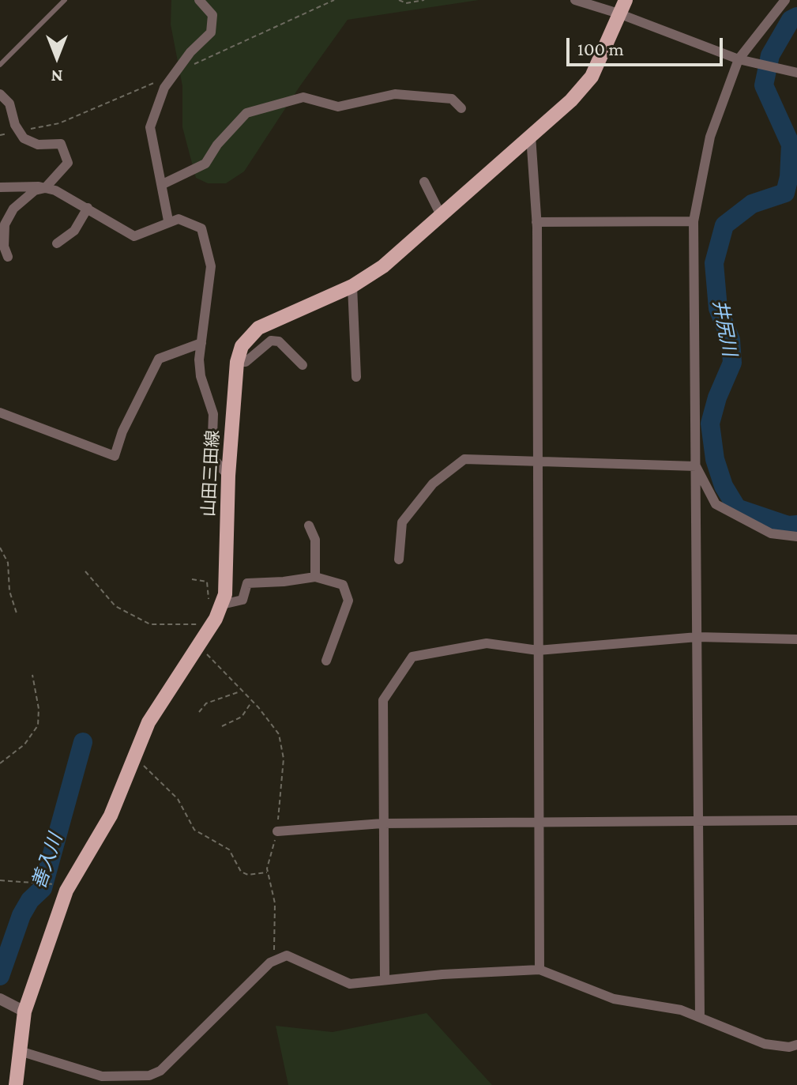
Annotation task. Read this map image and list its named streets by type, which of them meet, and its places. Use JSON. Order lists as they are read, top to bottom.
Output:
{
  "streets": {
    "main road": ["山田三田線"]
  },
  "water": ["井尻川", "善入川"],
  "scale_bar": "100 m",
  "north": "bottom"
}
